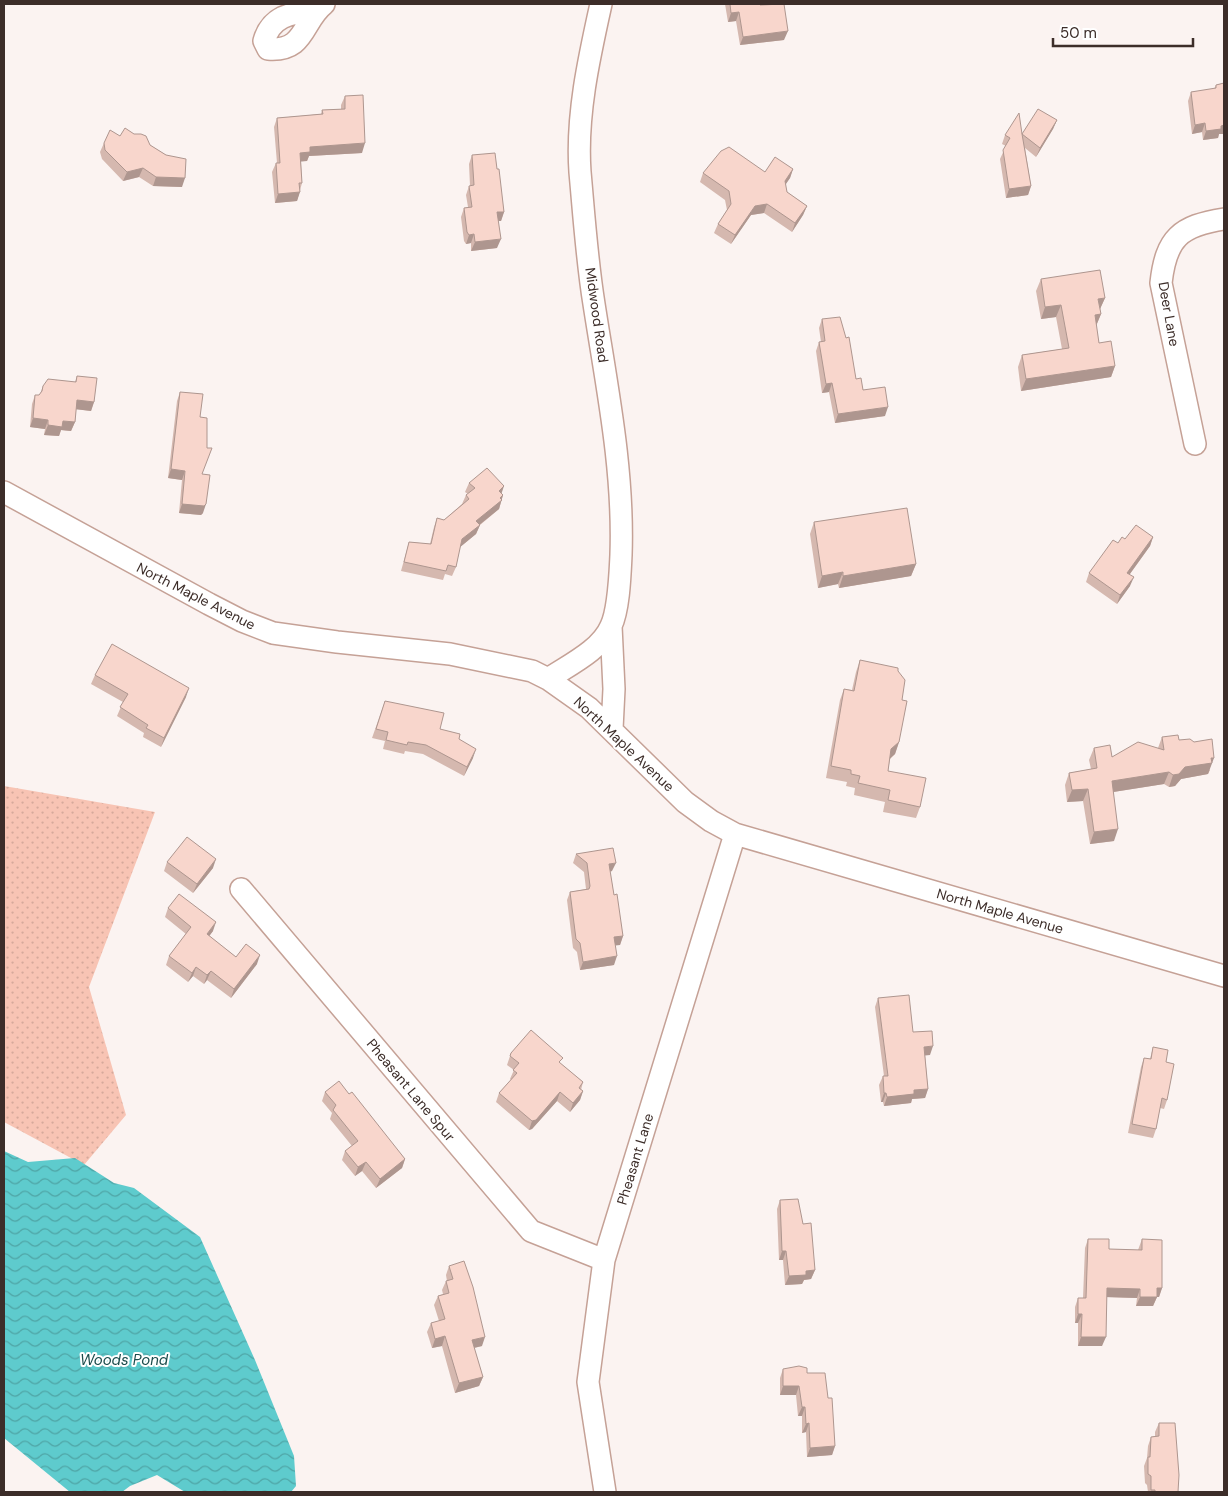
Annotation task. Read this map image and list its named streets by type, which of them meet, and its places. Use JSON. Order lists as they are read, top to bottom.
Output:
{
  "streets": {
    "street": [
      "Deer Lane",
      "Midwood Road",
      "North Maple Avenue",
      "Pheasant Lane Spur",
      "Pheasant Lane"
    ]
  },
  "crossings": [
    ["Midwood Road", "North Maple Avenue"],
    ["North Maple Avenue", "Pheasant Lane"],
    ["Pheasant Lane Spur", "Pheasant Lane"]
  ],
  "water": ["Woods Pond"],
  "scale_bar": "50 m"
}
